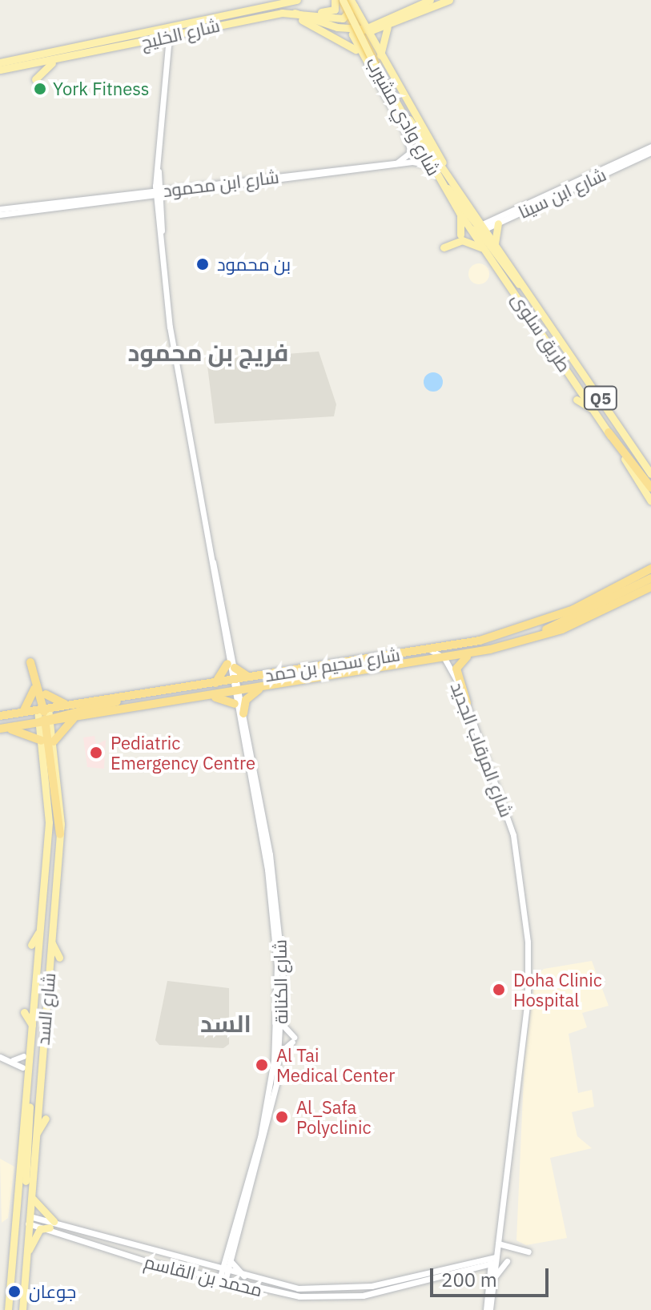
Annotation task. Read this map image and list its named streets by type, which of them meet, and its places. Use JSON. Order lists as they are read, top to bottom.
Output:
{
  "streets": {
    "highway": ["شارع سحيم بن حمد"],
    "main road": [
      "شارع الخليج",
      "شارع وادي مشيرب",
      "طريق سلوى",
      "Q5",
      "شارع السد"
    ],
    "street": [
      "شارع ابن محمود",
      "شارع ابن سينا",
      "شارع المرقاب الجديد",
      "شارع الكنانة",
      "محمد بن القاسم"
    ]
  },
  "crossings": [
    ["شارع الخليج", "شارع وادي مشيرب"],
    ["شارع وادي مشيرب", "شارع ابن محمود"],
    ["شارع وادي مشيرب", "شارع ابن سينا"],
    ["شارع وادي مشيرب", "طريق سلوى"],
    ["شارع ابن سينا", "طريق سلوى"],
    ["شارع سحيم بن حمد", "شارع المرقاب الجديد"],
    ["شارع سحيم بن حمد", "شارع الكنانة"],
    ["شارع سحيم بن حمد", "شارع السد"],
    ["شارع المرقاب الجديد", "محمد بن القاسم"],
    ["شارع الكنانة", "محمد بن القاسم"],
    ["شارع السد", "محمد بن القاسم"]
  ],
  "districts": ["فريج بن محمود", "السد"],
  "places": [
    "York Fitness",
    "بن محمود",
    "Pediatric Emergency Centre",
    "Doha Clinic Hospital",
    "Al Tai Medical Center",
    "Al_Safa Polyclinic",
    "جوعان"
  ],
  "scale_bar": "200 m"
}
